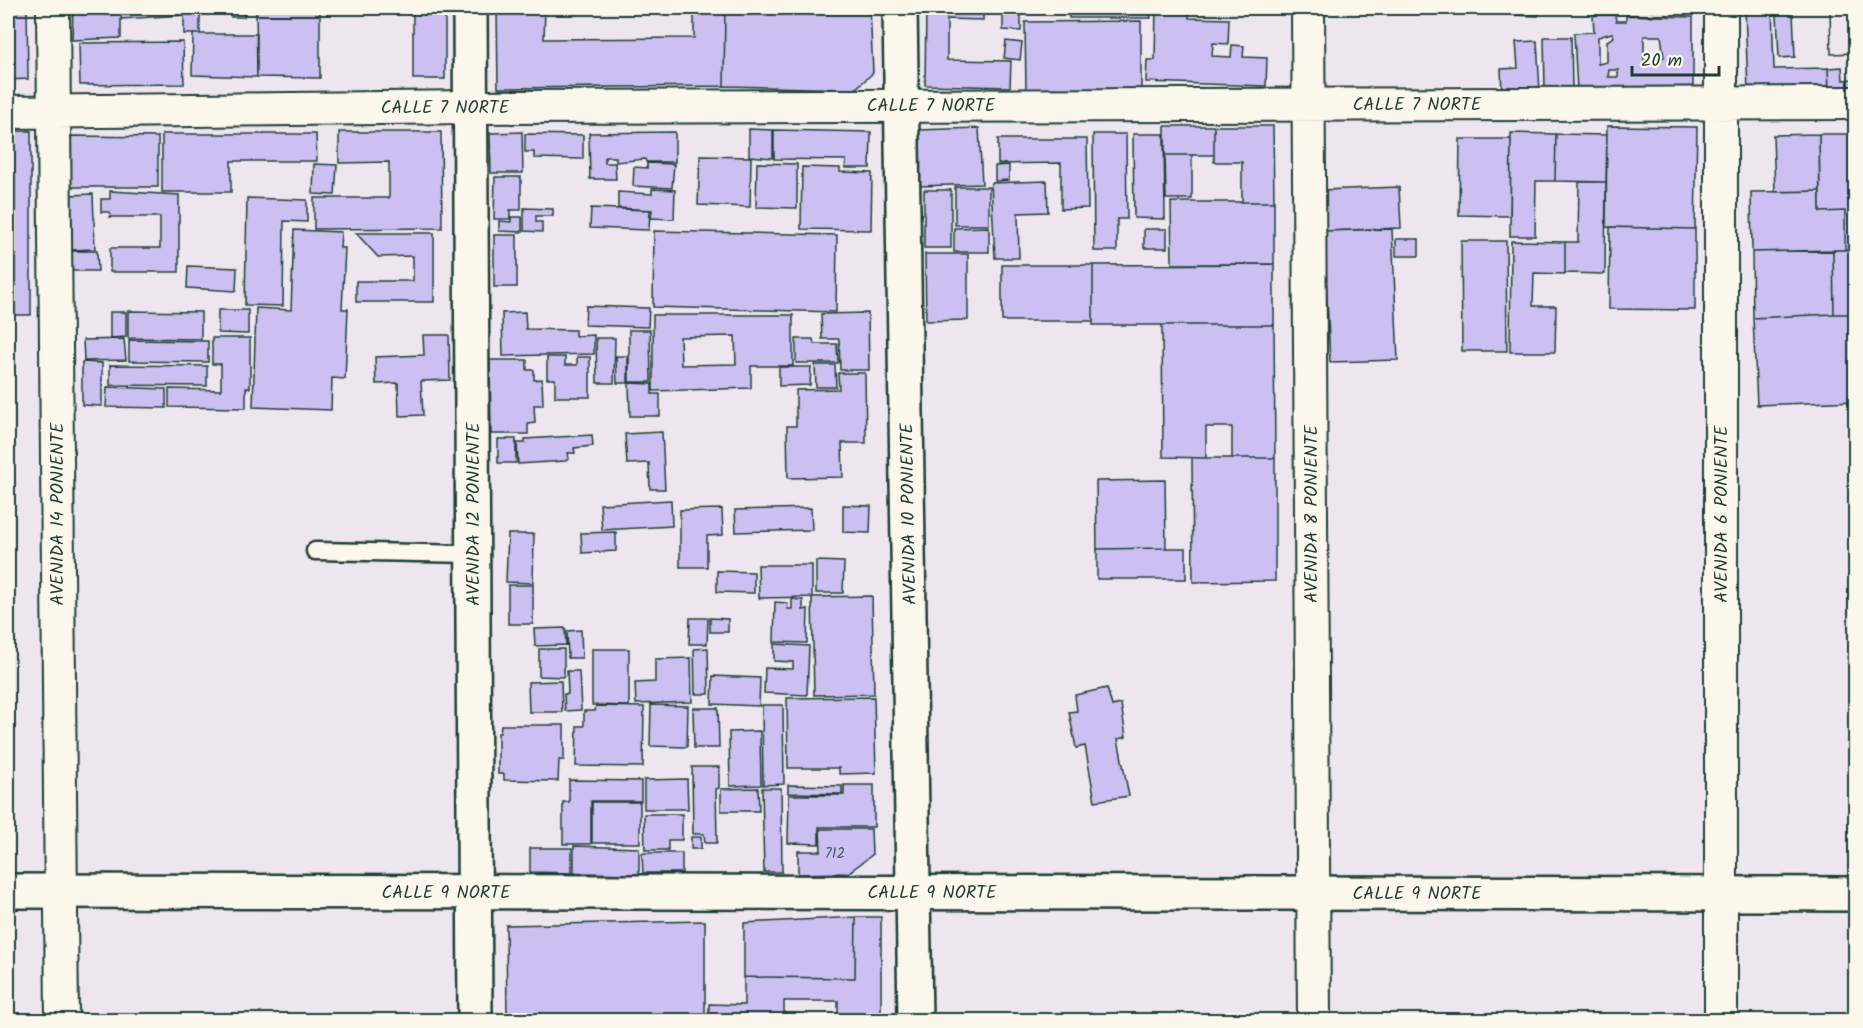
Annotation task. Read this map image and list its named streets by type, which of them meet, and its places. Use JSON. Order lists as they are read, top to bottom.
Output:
{
  "streets": {
    "main road": ["AVENIDA 12 PONIENTE", "AVENIDA 10 PONIENTE", "CALLE 9 NORTE"],
    "street": [
      "CALLE 7 NORTE",
      "AVENIDA 14 PONIENTE",
      "AVENIDA 8 PONIENTE",
      "AVENIDA 6 PONIENTE"
    ]
  },
  "crossings": [
    ["CALLE 7 NORTE", "AVENIDA 14 PONIENTE"],
    ["CALLE 7 NORTE", "AVENIDA 12 PONIENTE"],
    ["CALLE 7 NORTE", "AVENIDA 10 PONIENTE"],
    ["CALLE 7 NORTE", "AVENIDA 8 PONIENTE"],
    ["CALLE 7 NORTE", "AVENIDA 6 PONIENTE"],
    ["AVENIDA 14 PONIENTE", "CALLE 9 NORTE"],
    ["AVENIDA 12 PONIENTE", "CALLE 9 NORTE"],
    ["AVENIDA 10 PONIENTE", "CALLE 9 NORTE"],
    ["AVENIDA 8 PONIENTE", "CALLE 9 NORTE"],
    ["AVENIDA 6 PONIENTE", "CALLE 9 NORTE"]
  ],
  "house_numbers": ["712"],
  "scale_bar": "20 m"
}
